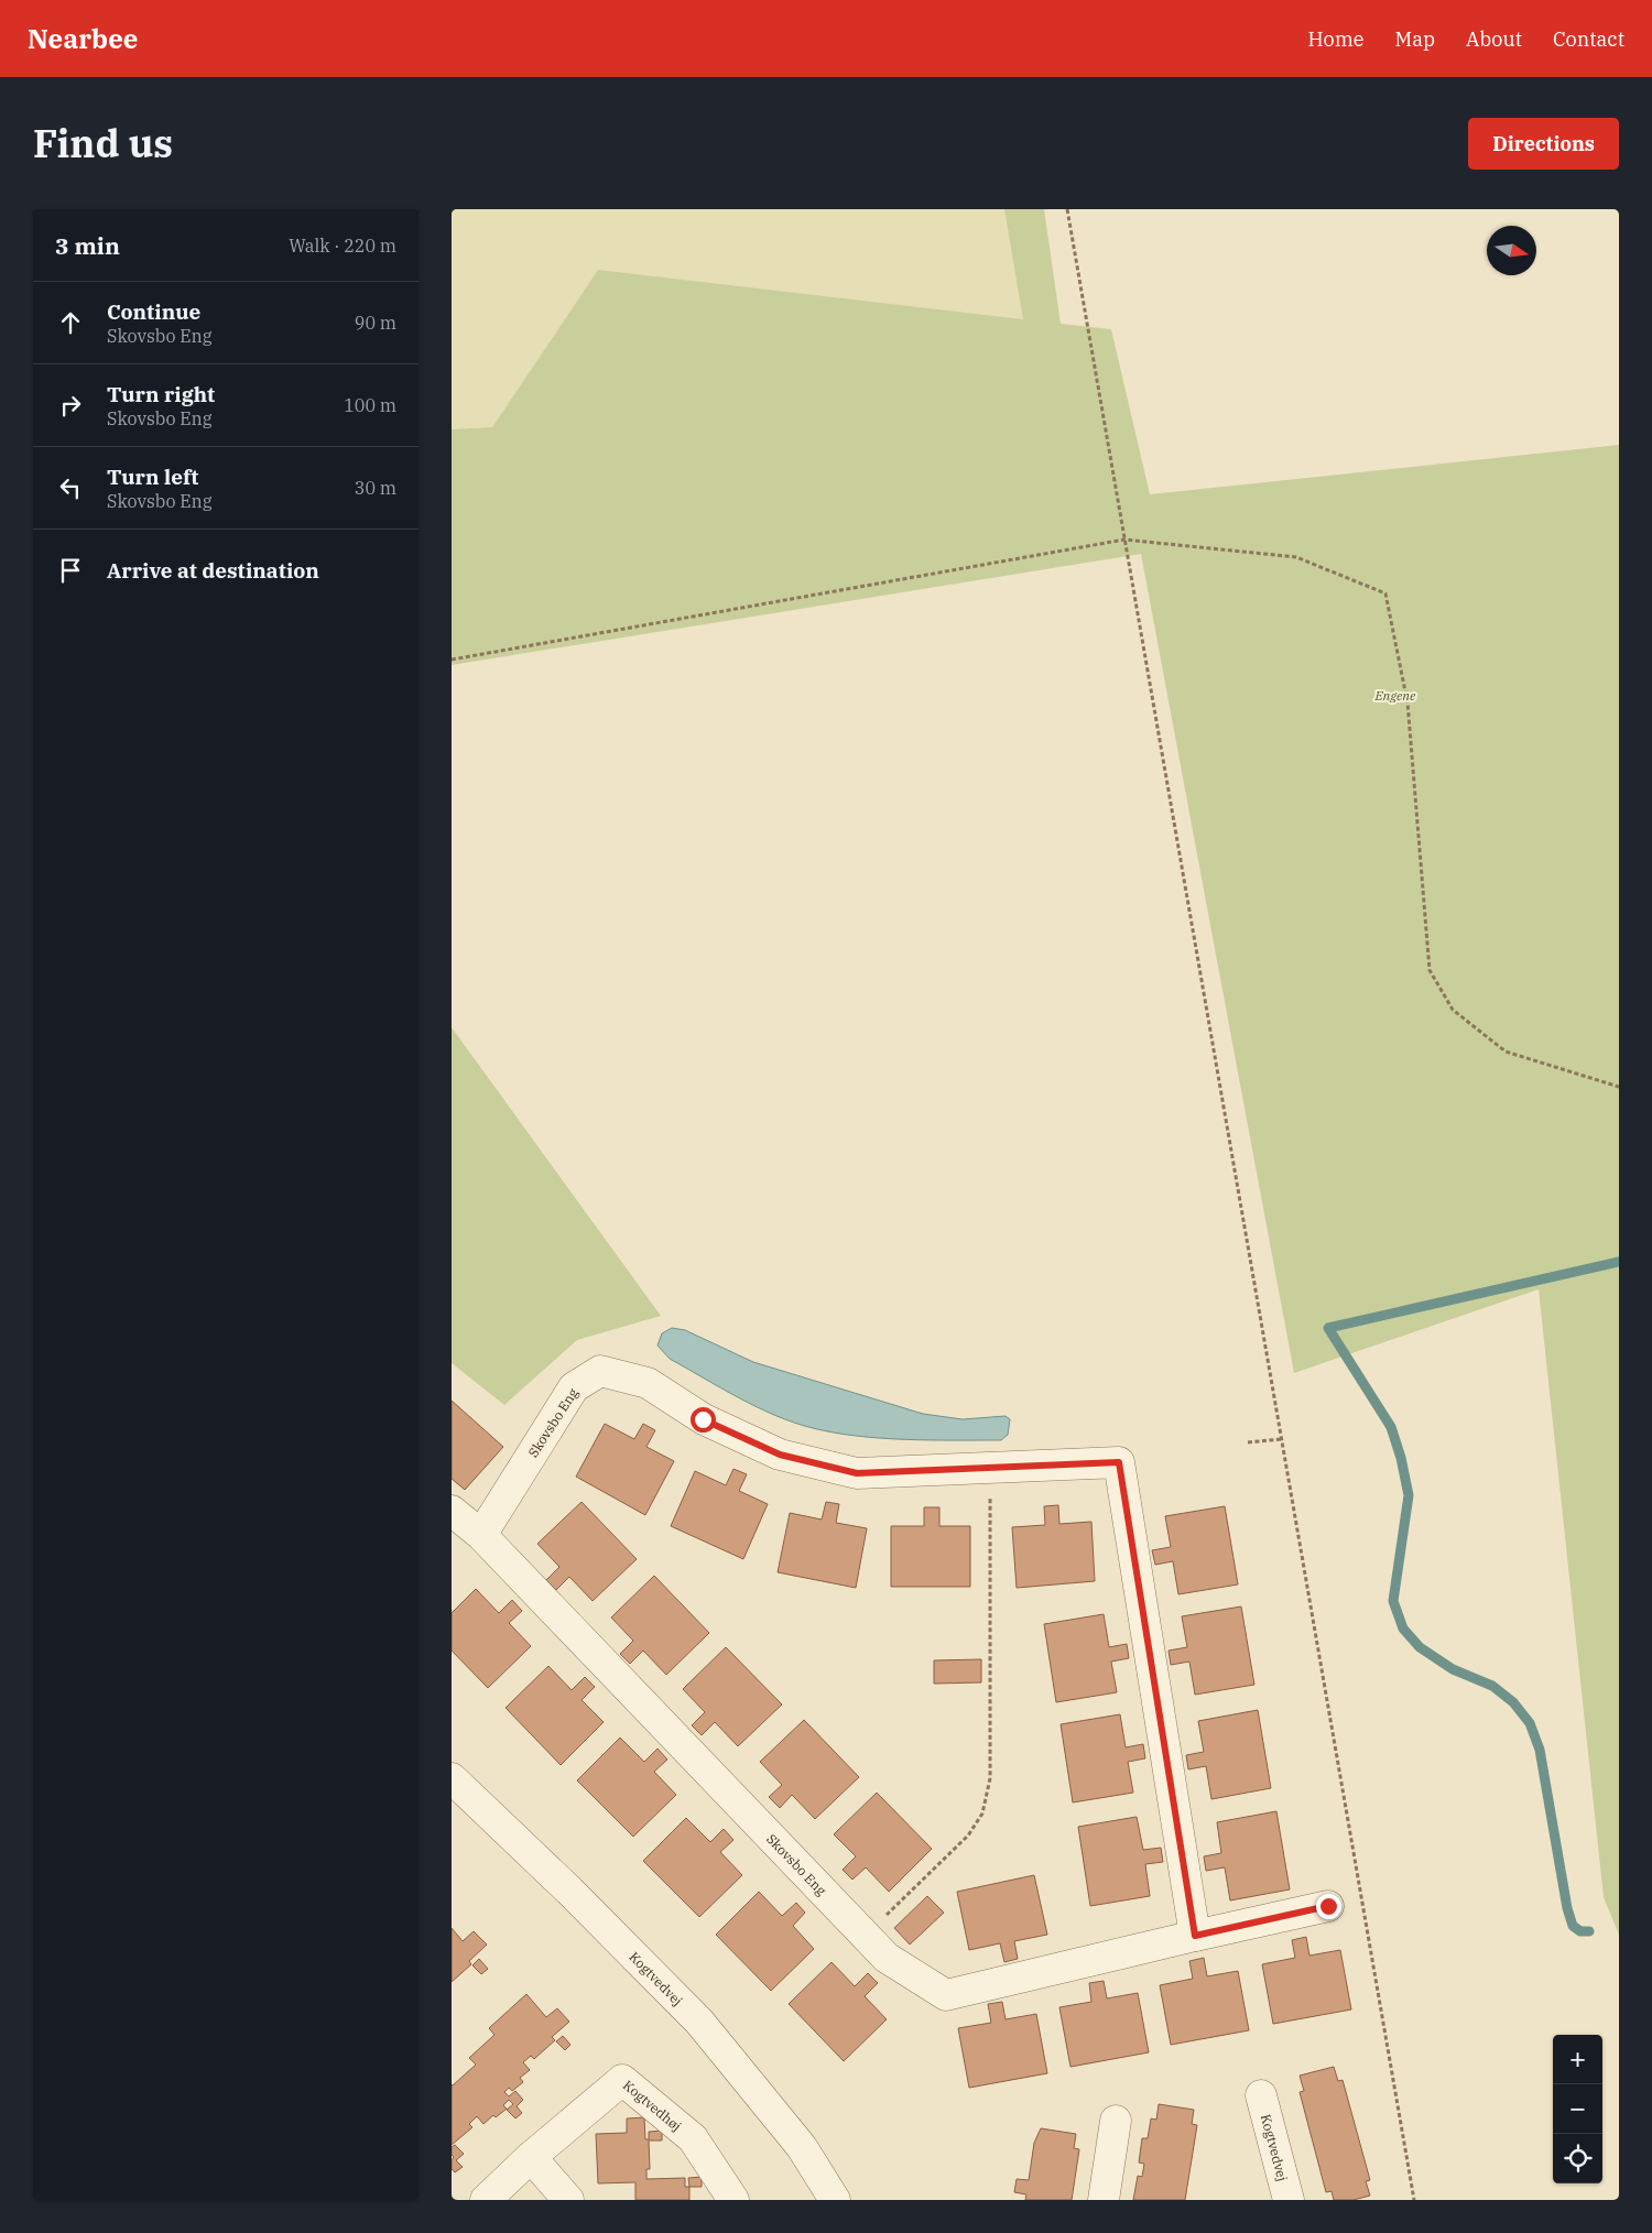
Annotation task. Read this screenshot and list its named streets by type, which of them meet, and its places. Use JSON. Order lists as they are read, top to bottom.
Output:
{
  "streets": {
    "street": ["Skovsbo Eng", "Kogtvedvej", "Kogtvedhøj"]
  },
  "parks": ["Engene"],
  "north": "right",
  "page": {
    "header": "Nearbee",
    "nav": [
      "Home",
      "Map",
      "About",
      "Contact"
    ],
    "title": "Find us",
    "buttons": "Directions",
    "heading": ["3 min", "Walk · 220 m"],
    "list": [
      ["Continue", "Skovsbo Eng", "90 m"],
      ["Turn right", "Skovsbo Eng", "100 m"],
      ["Turn left", "Skovsbo Eng", "30 m"],
      "Arrive at destination"
    ],
    "map_buttons": ["+", "−"]
  }
}
